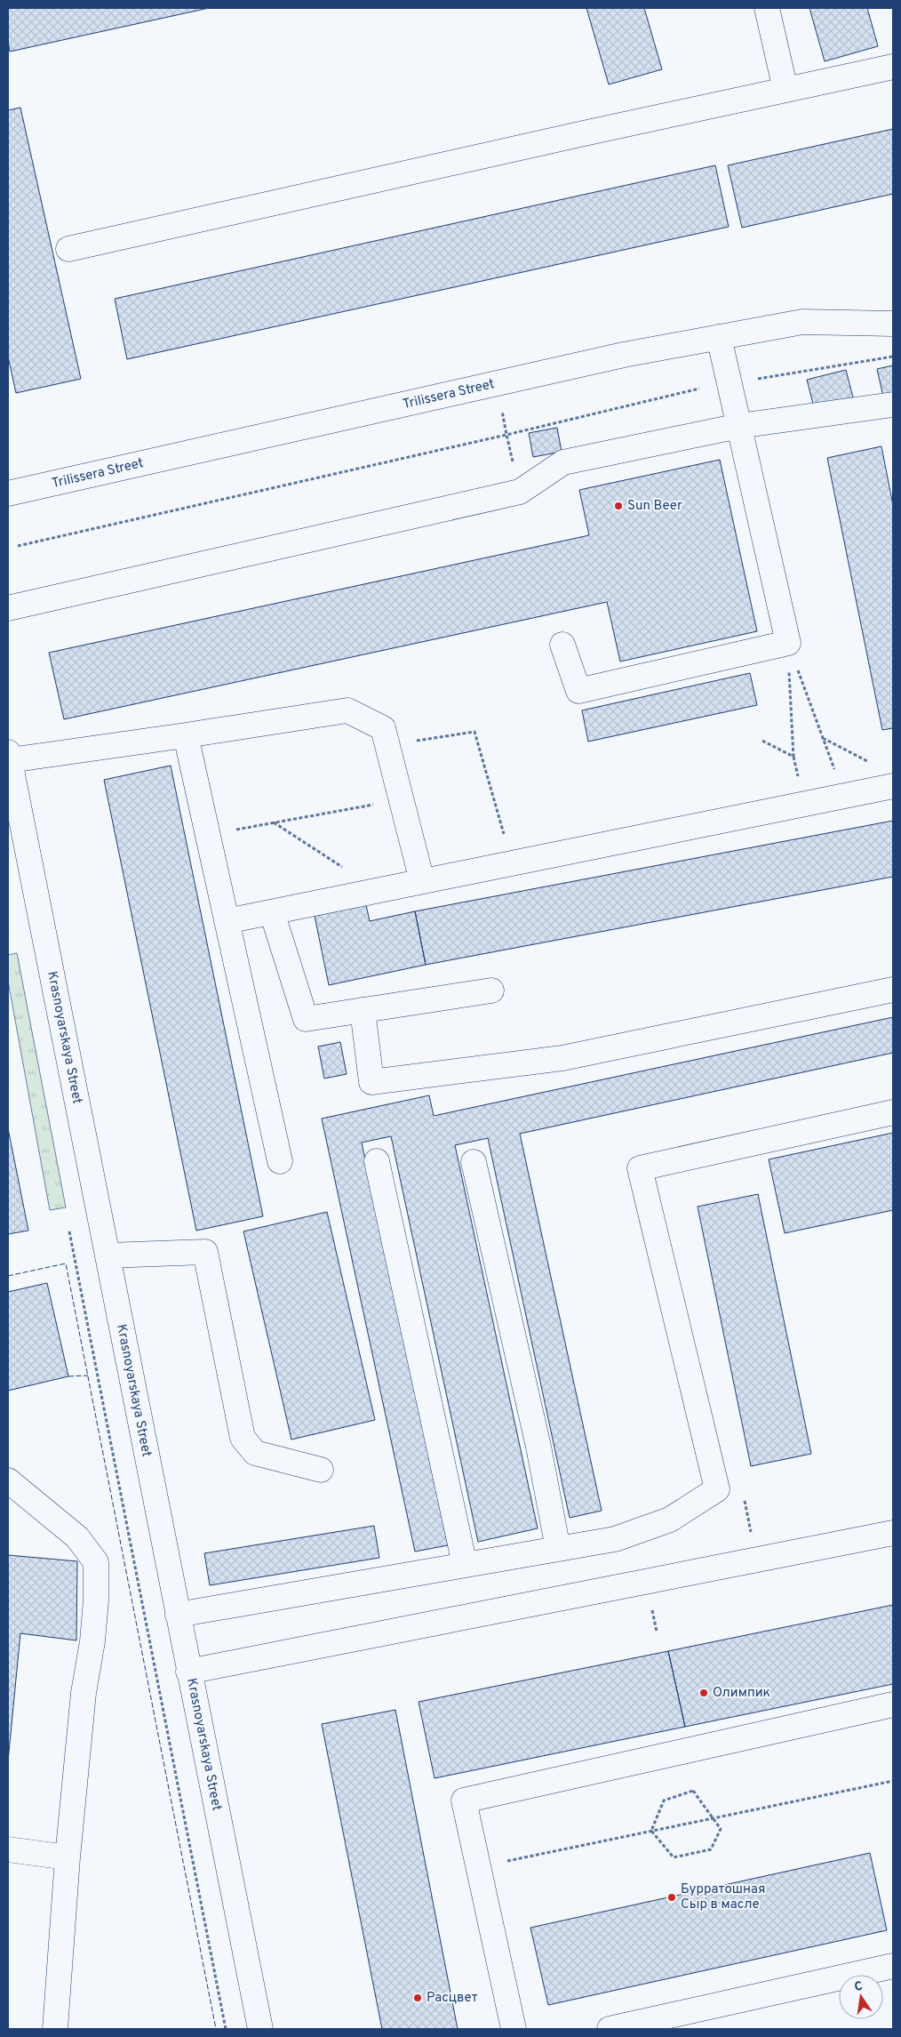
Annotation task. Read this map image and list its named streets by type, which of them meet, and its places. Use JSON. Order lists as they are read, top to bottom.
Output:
{
  "streets": {
    "street": ["Trilissera Street", "Krasnoyarskaya Street"]
  },
  "places": [
    "Sun Beer",
    "Олимпик",
    "Бурратошная Сыр в масле",
    "Расцвет"
  ],
  "north": "top"
}
